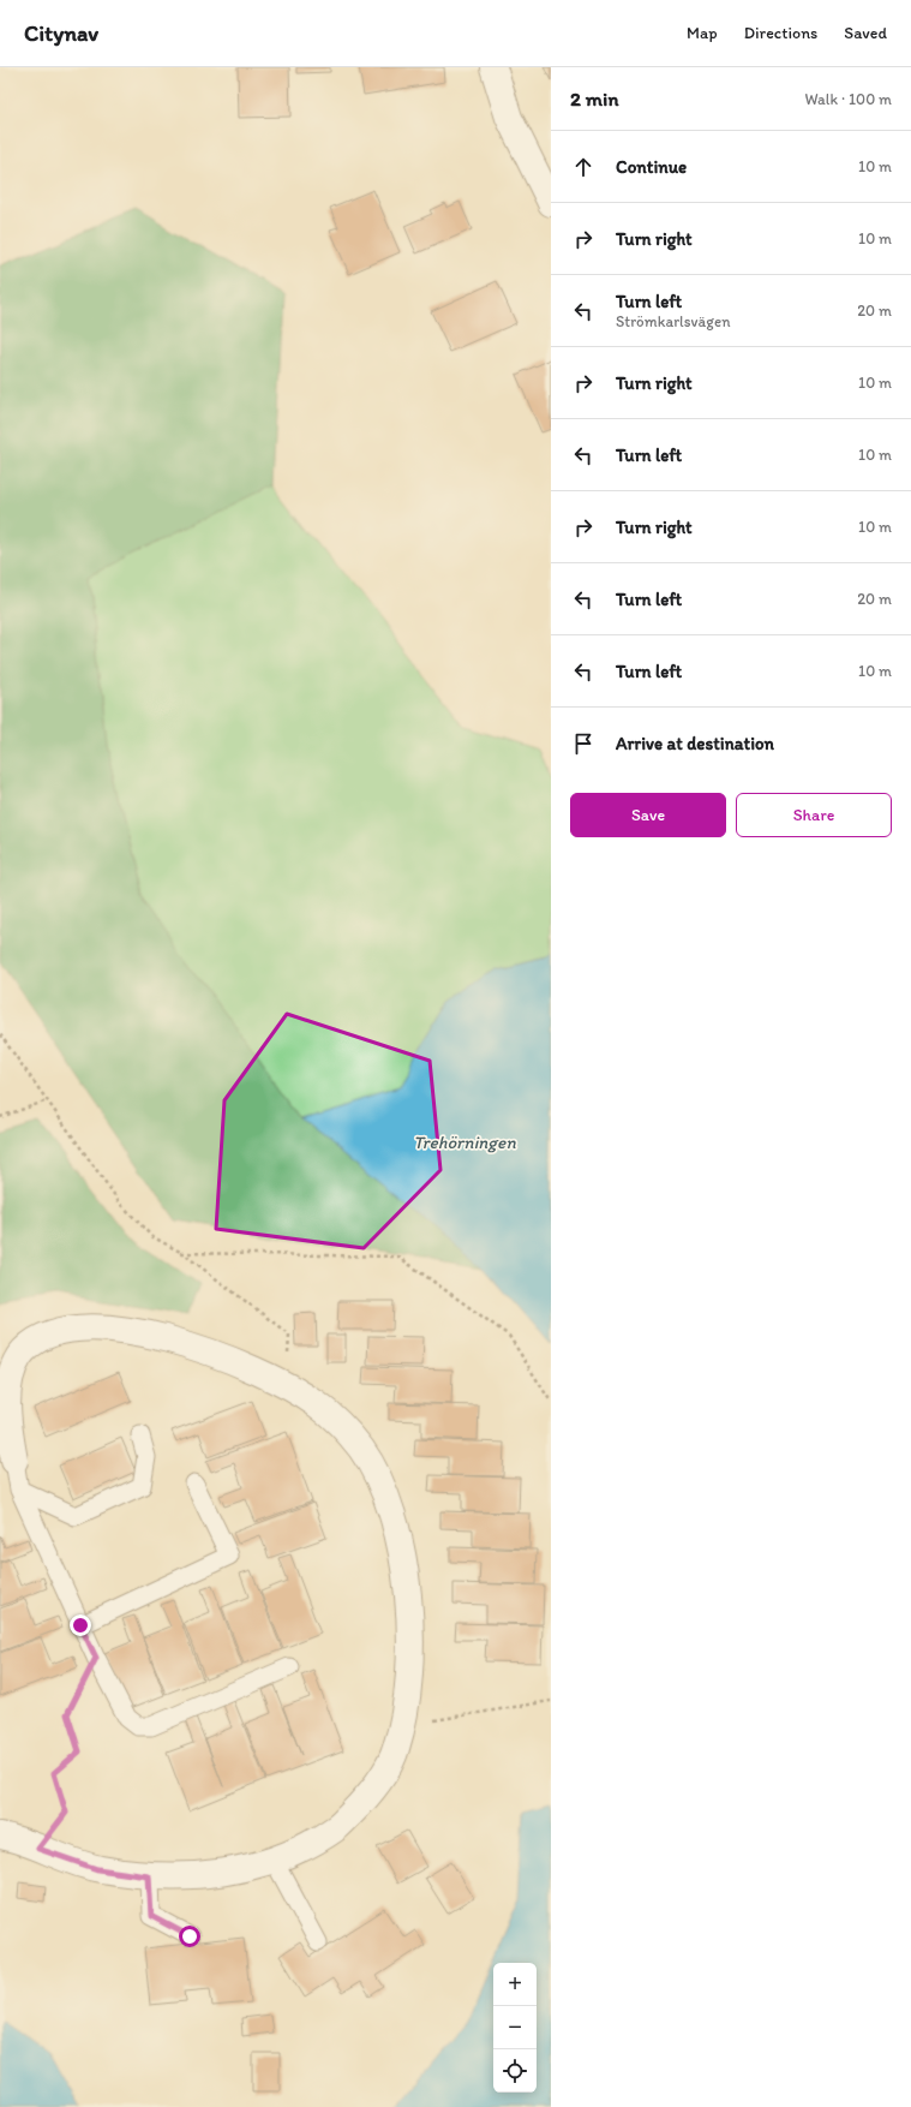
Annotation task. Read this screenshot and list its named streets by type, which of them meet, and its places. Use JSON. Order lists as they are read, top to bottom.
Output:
{
  "water": ["Trehörningen"],
  "page": {
    "header": "Citynav",
    "nav": ["Map", "Directions", "Saved"],
    "heading": ["2 min", "Walk · 100 m"],
    "list": [
      ["Continue", "10 m"],
      ["Turn right", "10 m"],
      ["Turn left", "Strömkarlsvägen", "20 m"],
      ["Turn right", "10 m"],
      ["Turn left", "10 m"],
      ["Turn right", "10 m"],
      ["Turn left", "20 m"],
      ["Turn left", "10 m"],
      "Arrive at destination"
    ],
    "buttons": ["Save", "Share"],
    "map_buttons": ["+", "−"]
  }
}
